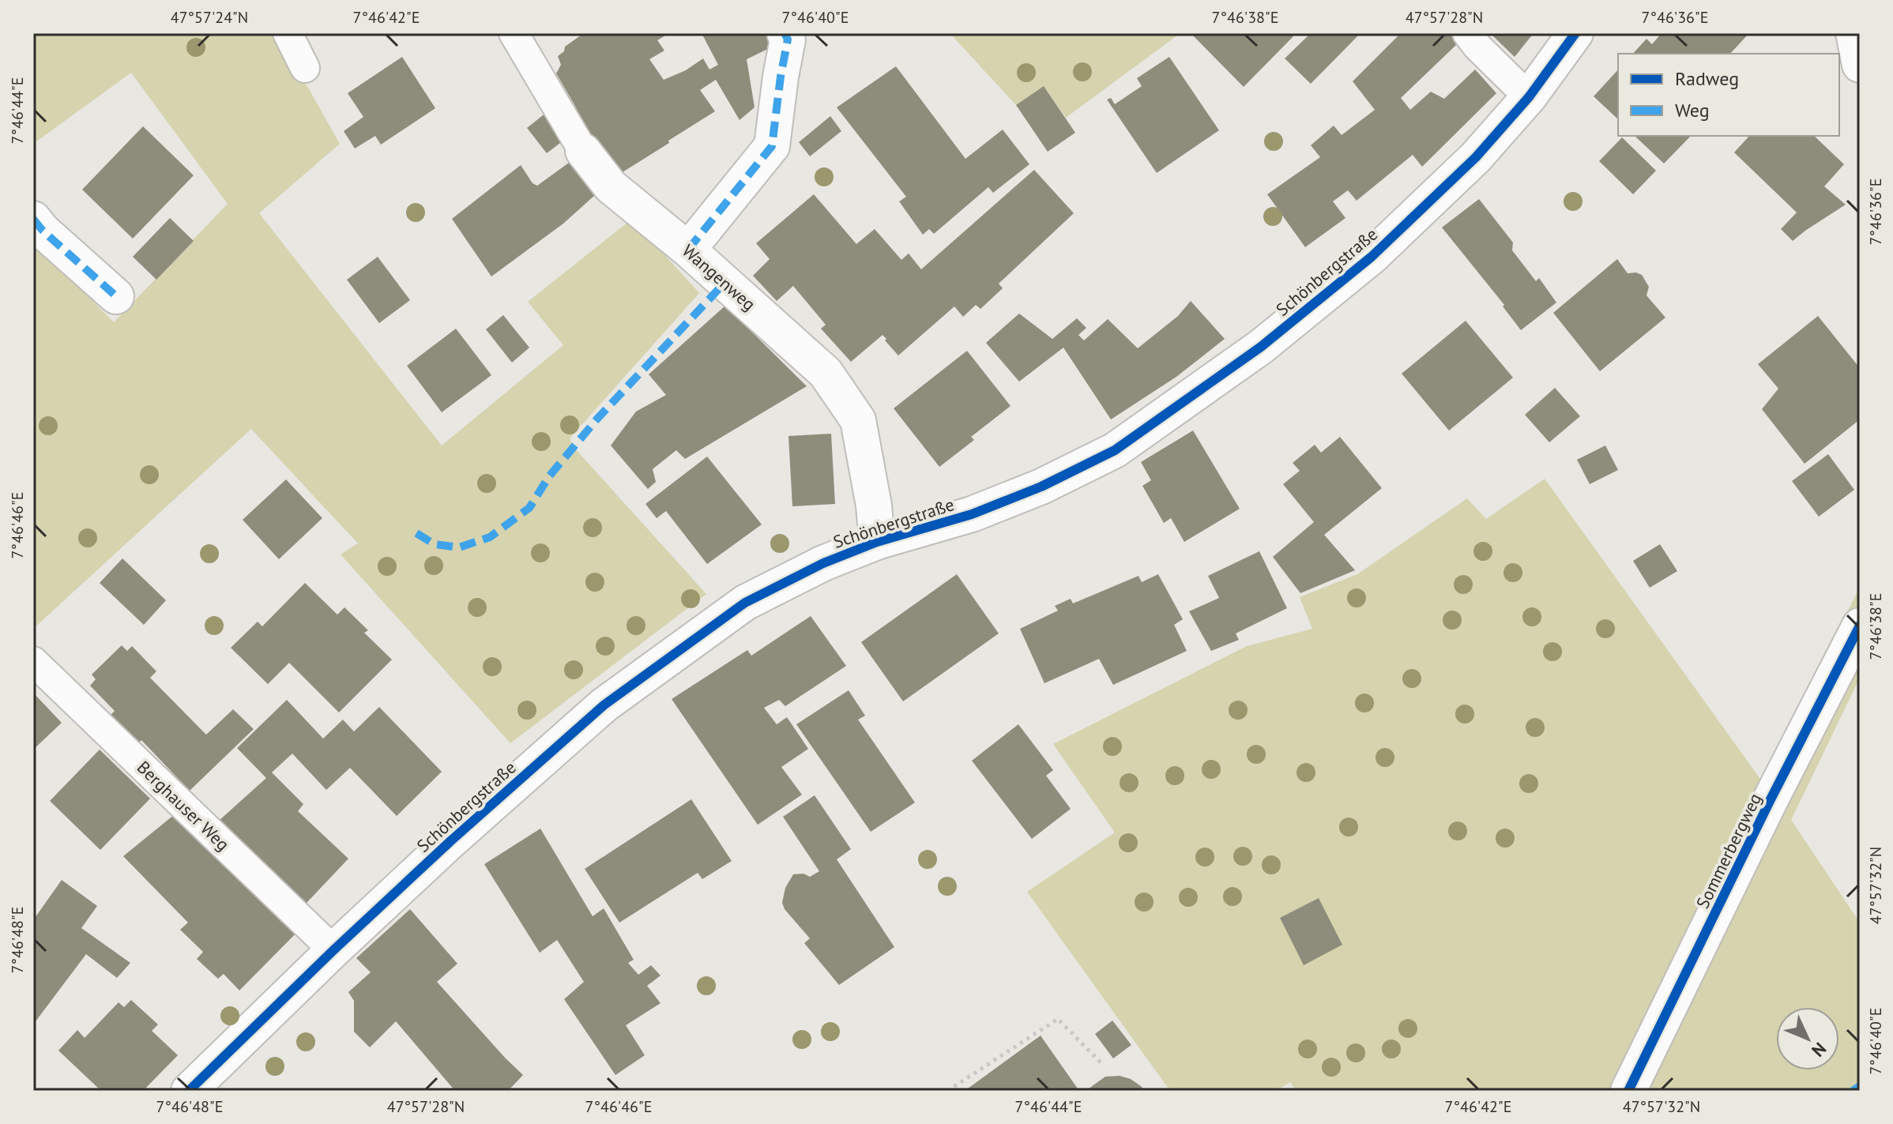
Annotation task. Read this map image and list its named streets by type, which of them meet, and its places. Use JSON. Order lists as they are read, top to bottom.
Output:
{
  "streets": {
    "street": ["Schönbergstraße", "Wangenweg", "Sommerbergweg"],
    "lane": ["Berghauser Weg"]
  },
  "crossings": [
    ["Schönbergstraße", "Wangenweg"],
    ["Schönbergstraße", "Berghauser Weg"]
  ],
  "legend": ["Radweg", "Weg"],
  "north": "bottom right",
  "coordinates": [
    "47°57'24\"N",
    "7°46'42\"E",
    "7°46'40\"E",
    "7°46'38\"E",
    "47°57'28\"N",
    "7°46'36\"E",
    "7°46'44\"E",
    "7°46'46\"E",
    "47°57'32\"N",
    "7°46'48\"E"
  ]
}
